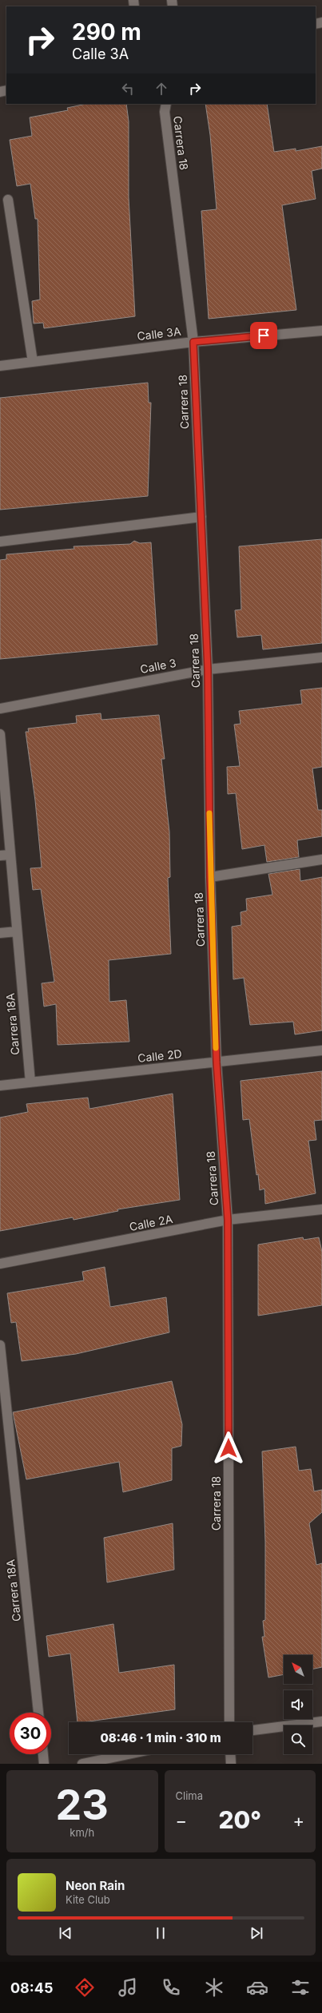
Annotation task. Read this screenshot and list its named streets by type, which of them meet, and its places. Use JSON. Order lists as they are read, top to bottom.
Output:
{
  "streets": {
    "street": [
      "Carrera 18",
      "Calle 3A",
      "Calle 3",
      "Carrera 18A",
      "Calle 2D",
      "Calle 2A"
    ]
  },
  "crossings": [
    ["Carrera 18", "Calle 3A"],
    ["Carrera 18", "Calle 3"],
    ["Carrera 18", "Calle 2D"],
    ["Carrera 18", "Calle 2A"],
    ["Carrera 18A", "Calle 2D"]
  ],
  "north": "top left",
  "page": {
    "turn": ["290 m", "Calle 3A"],
    "limit": "30",
    "trip": "08:46 · 1 min · 310 m",
    "tile": [
      ["23", "km/h"],
      "Clima"
    ],
    "heat": ["−", "20°", "+"],
    "song": ["Neon Rain", "Kite Club"],
    "tabs": "08:45"
  }
}
